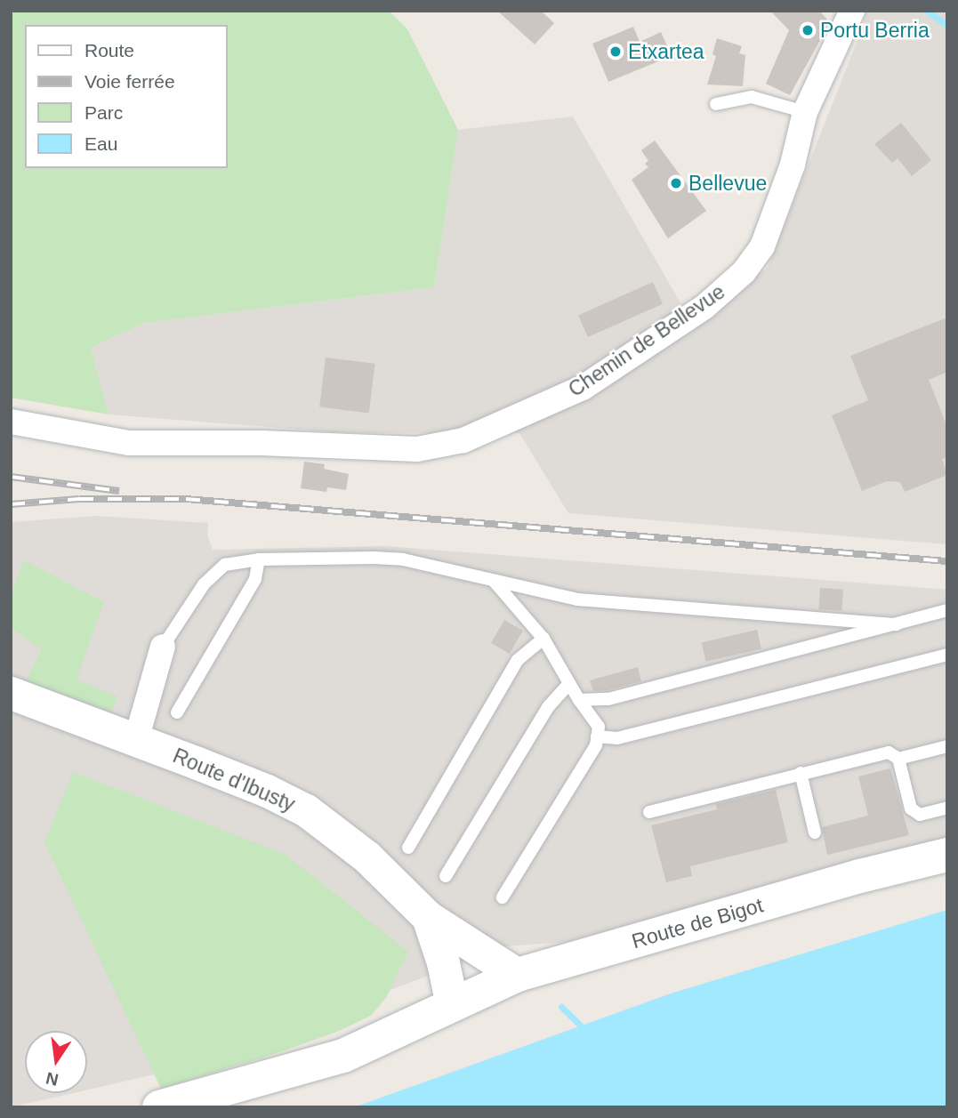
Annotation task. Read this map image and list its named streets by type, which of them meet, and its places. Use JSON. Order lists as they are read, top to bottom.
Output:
{
  "streets": {
    "main road": ["Route de Bigot"],
    "street": ["Chemin de Bellevue", "Route d'Ibusty"]
  },
  "crossings": [
    ["Route d'Ibusty", "Route de Bigot"]
  ],
  "places": ["Portu Berria", "Etxartea", "Bellevue"],
  "legend": [
    "Route",
    "Voie ferrée",
    "Parc",
    "Eau"
  ],
  "north": "bottom"
}
